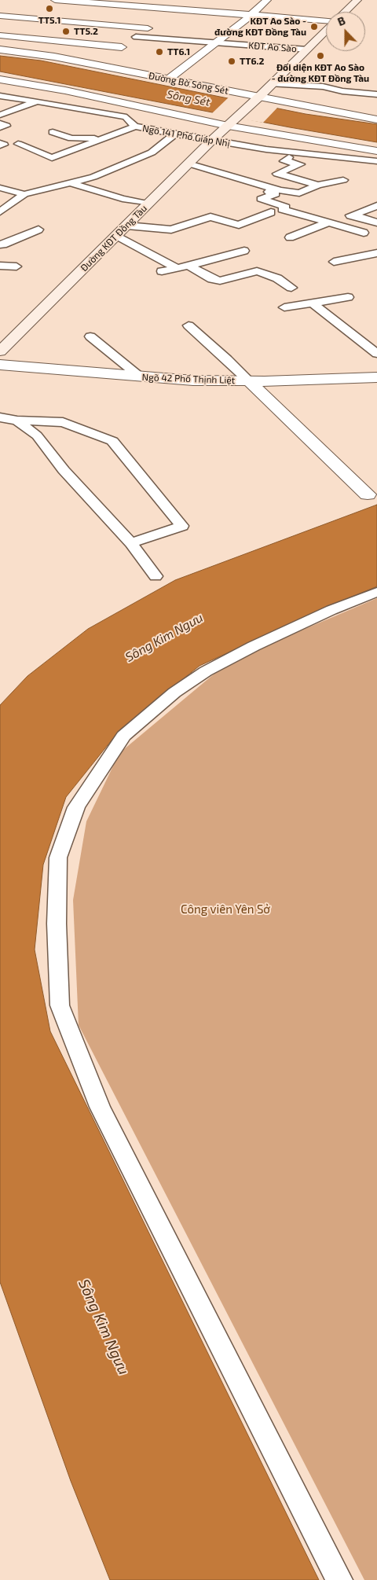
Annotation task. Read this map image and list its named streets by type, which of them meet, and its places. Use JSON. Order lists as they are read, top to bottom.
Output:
{
  "streets": {
    "main road": ["Đường KĐT Đồng Tàu"],
    "street": ["Đường Bờ Sông Sét", "Ngõ 141 Phố Giáp Nhị", "Ngõ 42 Phố Thịnh Liệt"],
    "lane": ["KĐT Ao Sào"]
  },
  "crossings": [
    ["Đường Bờ Sông Sét", "Đường KĐT Đồng Tàu"],
    ["Ngõ 141 Phố Giáp Nhị", "Đường KĐT Đồng Tàu"]
  ],
  "water": ["Sông Sét", "Sông Kim Ngưu"],
  "parks": ["Công viên Yên Sở"],
  "places": [
    "TT5.1",
    "KĐT Ao Sào - đường KĐT Đồng Tàu",
    "TT5.2",
    "TT6.1",
    "Đối diện KĐT Ao Sào - đường KĐT Đồng Tàu",
    "TT6.2"
  ],
  "north": "top"
}
